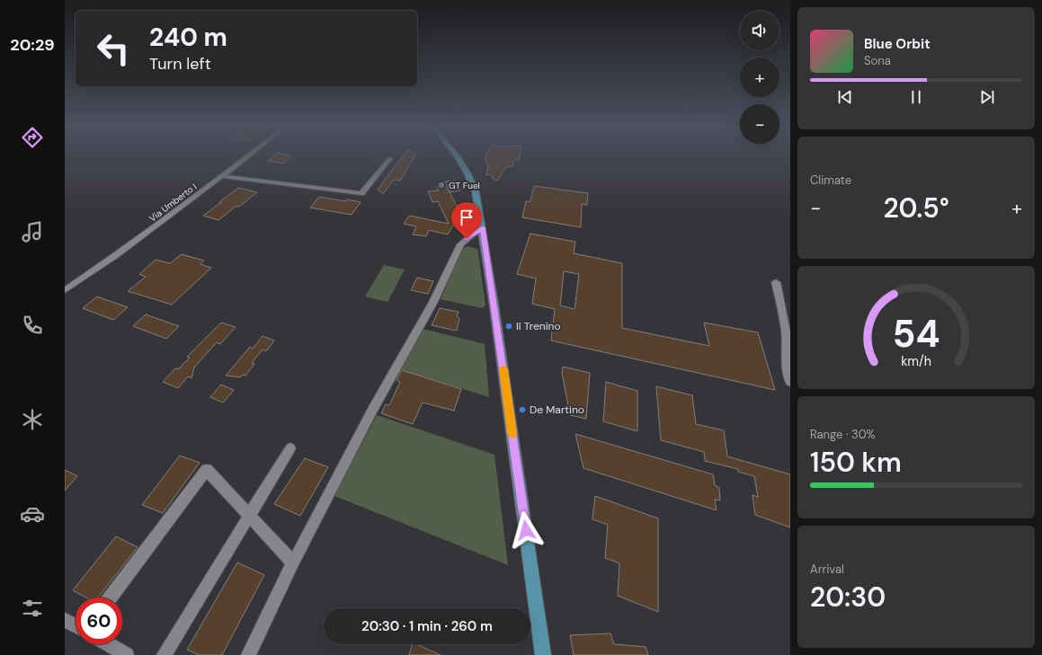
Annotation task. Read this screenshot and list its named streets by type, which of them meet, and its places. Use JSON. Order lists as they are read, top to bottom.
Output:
{
  "streets": {
    "street": ["Via Umberto I"]
  },
  "places": ["GT Fuel", "Il Trenino", "De Martino"],
  "page": {
    "tabs": "20:29",
    "map_buttons": ["+", "−"],
    "turn": ["240 m", "Turn left"],
    "song": ["Blue Orbit", "Sona"],
    "tile": [
      "Climate",
      ["Range · 30%", "150 km"],
      ["Arrival", "20:30"]
    ],
    "heat": ["−", "20.5°", "+"],
    "limit": "60",
    "trip": "20:30 · 1 min · 260 m",
    "gauge": ["54", "km/h"]
  }
}
